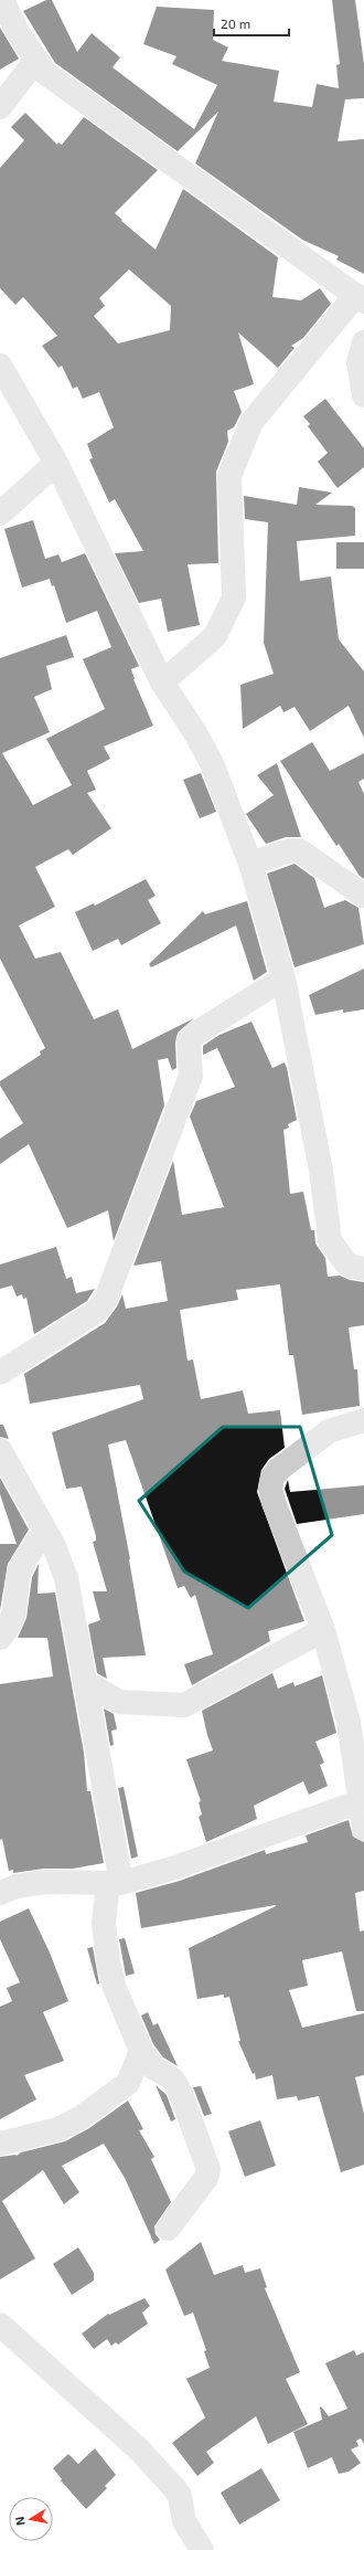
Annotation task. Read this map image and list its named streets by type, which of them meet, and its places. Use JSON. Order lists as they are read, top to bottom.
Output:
{
  "scale_bar": "20 m",
  "north": "left"
}
